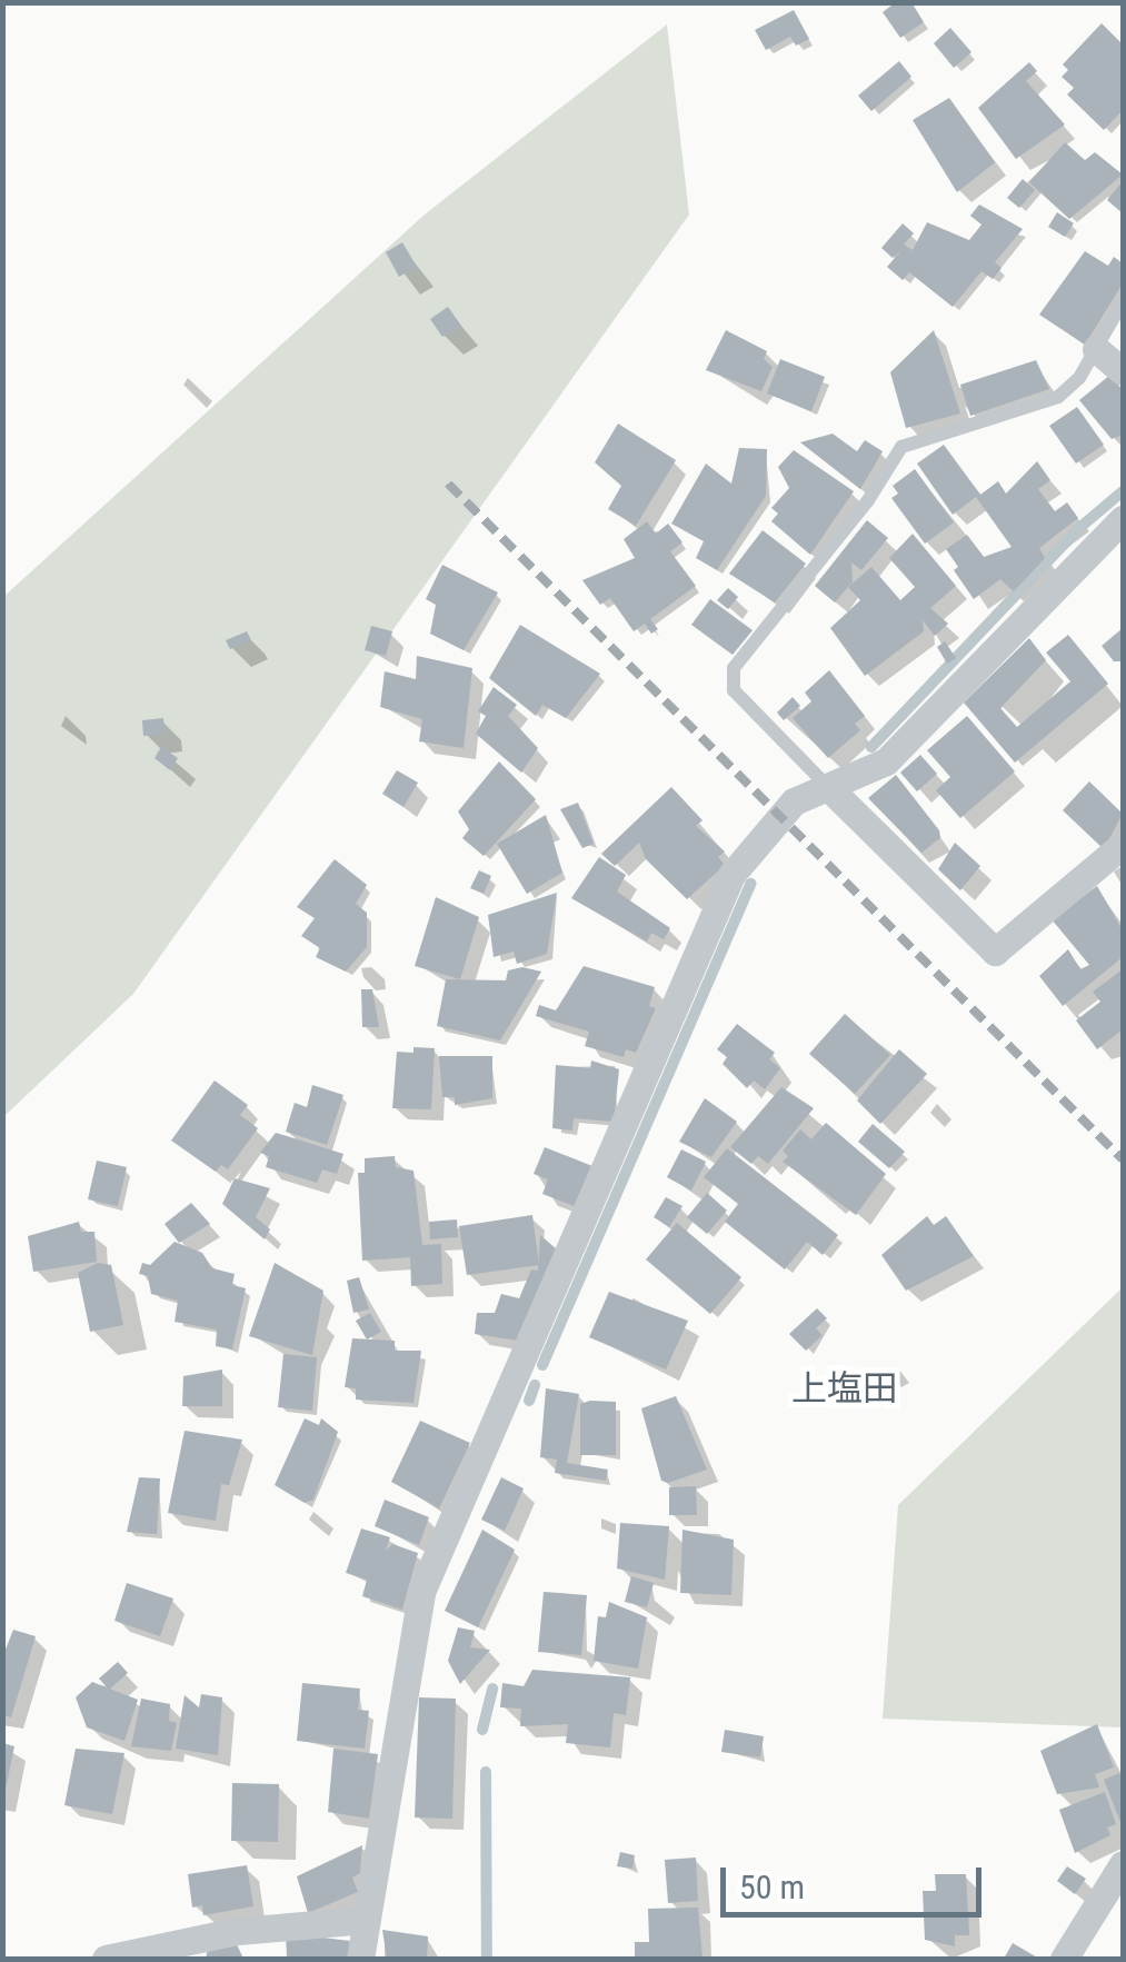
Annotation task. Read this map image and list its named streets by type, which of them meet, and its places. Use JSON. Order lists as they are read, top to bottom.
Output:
{
  "districts": ["上塩田"],
  "scale_bar": "50 m"
}
